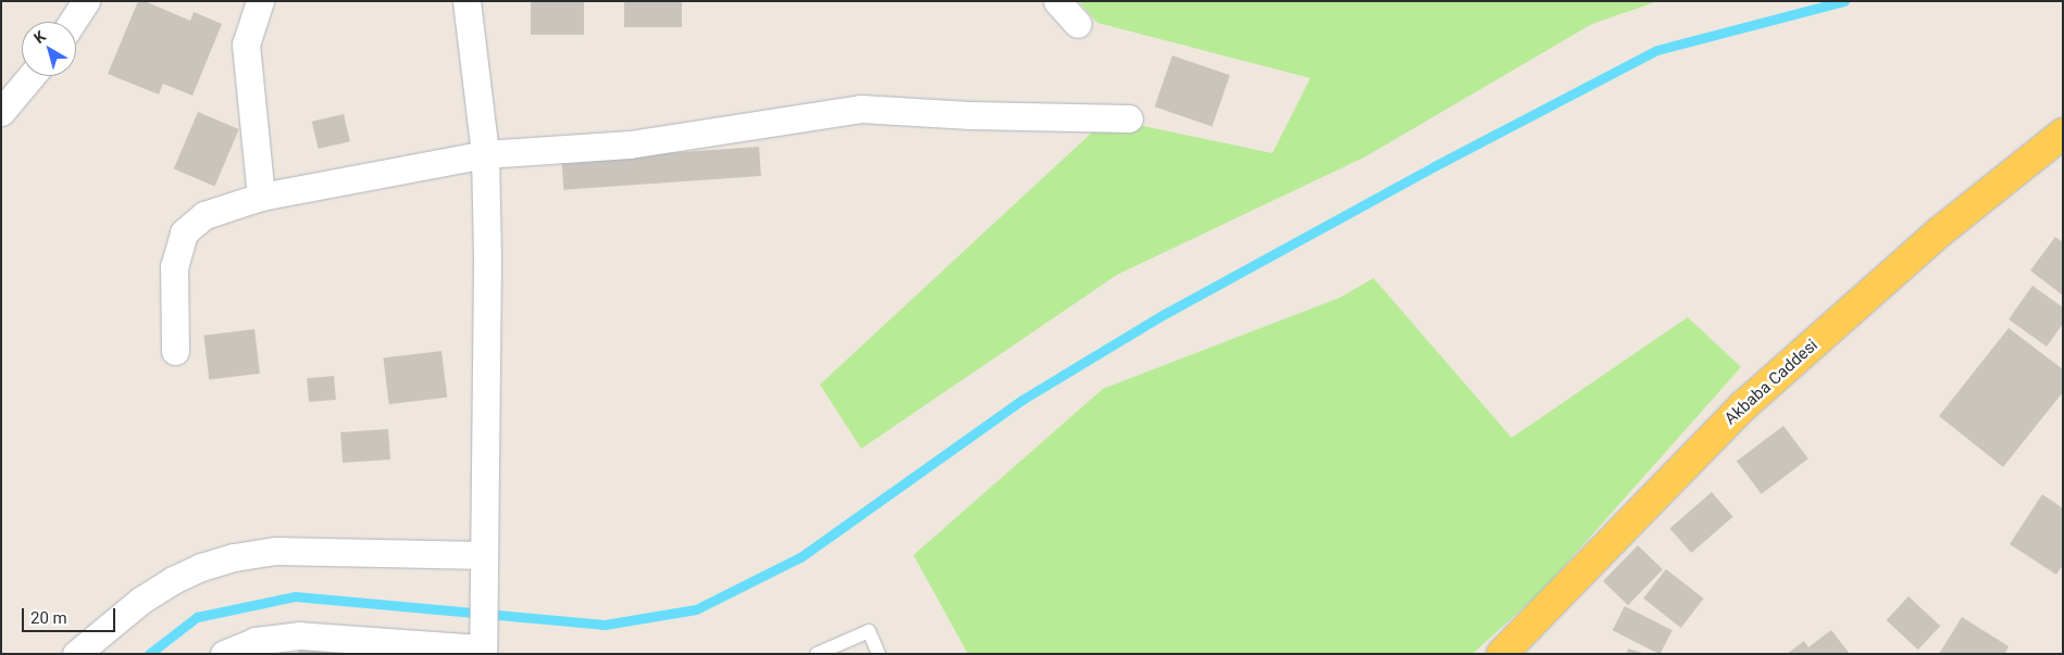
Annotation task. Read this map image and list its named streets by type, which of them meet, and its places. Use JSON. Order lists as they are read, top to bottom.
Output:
{
  "streets": {
    "main road": ["Akbaba Caddesi"]
  },
  "scale_bar": "20 m",
  "north": "top left"
}
